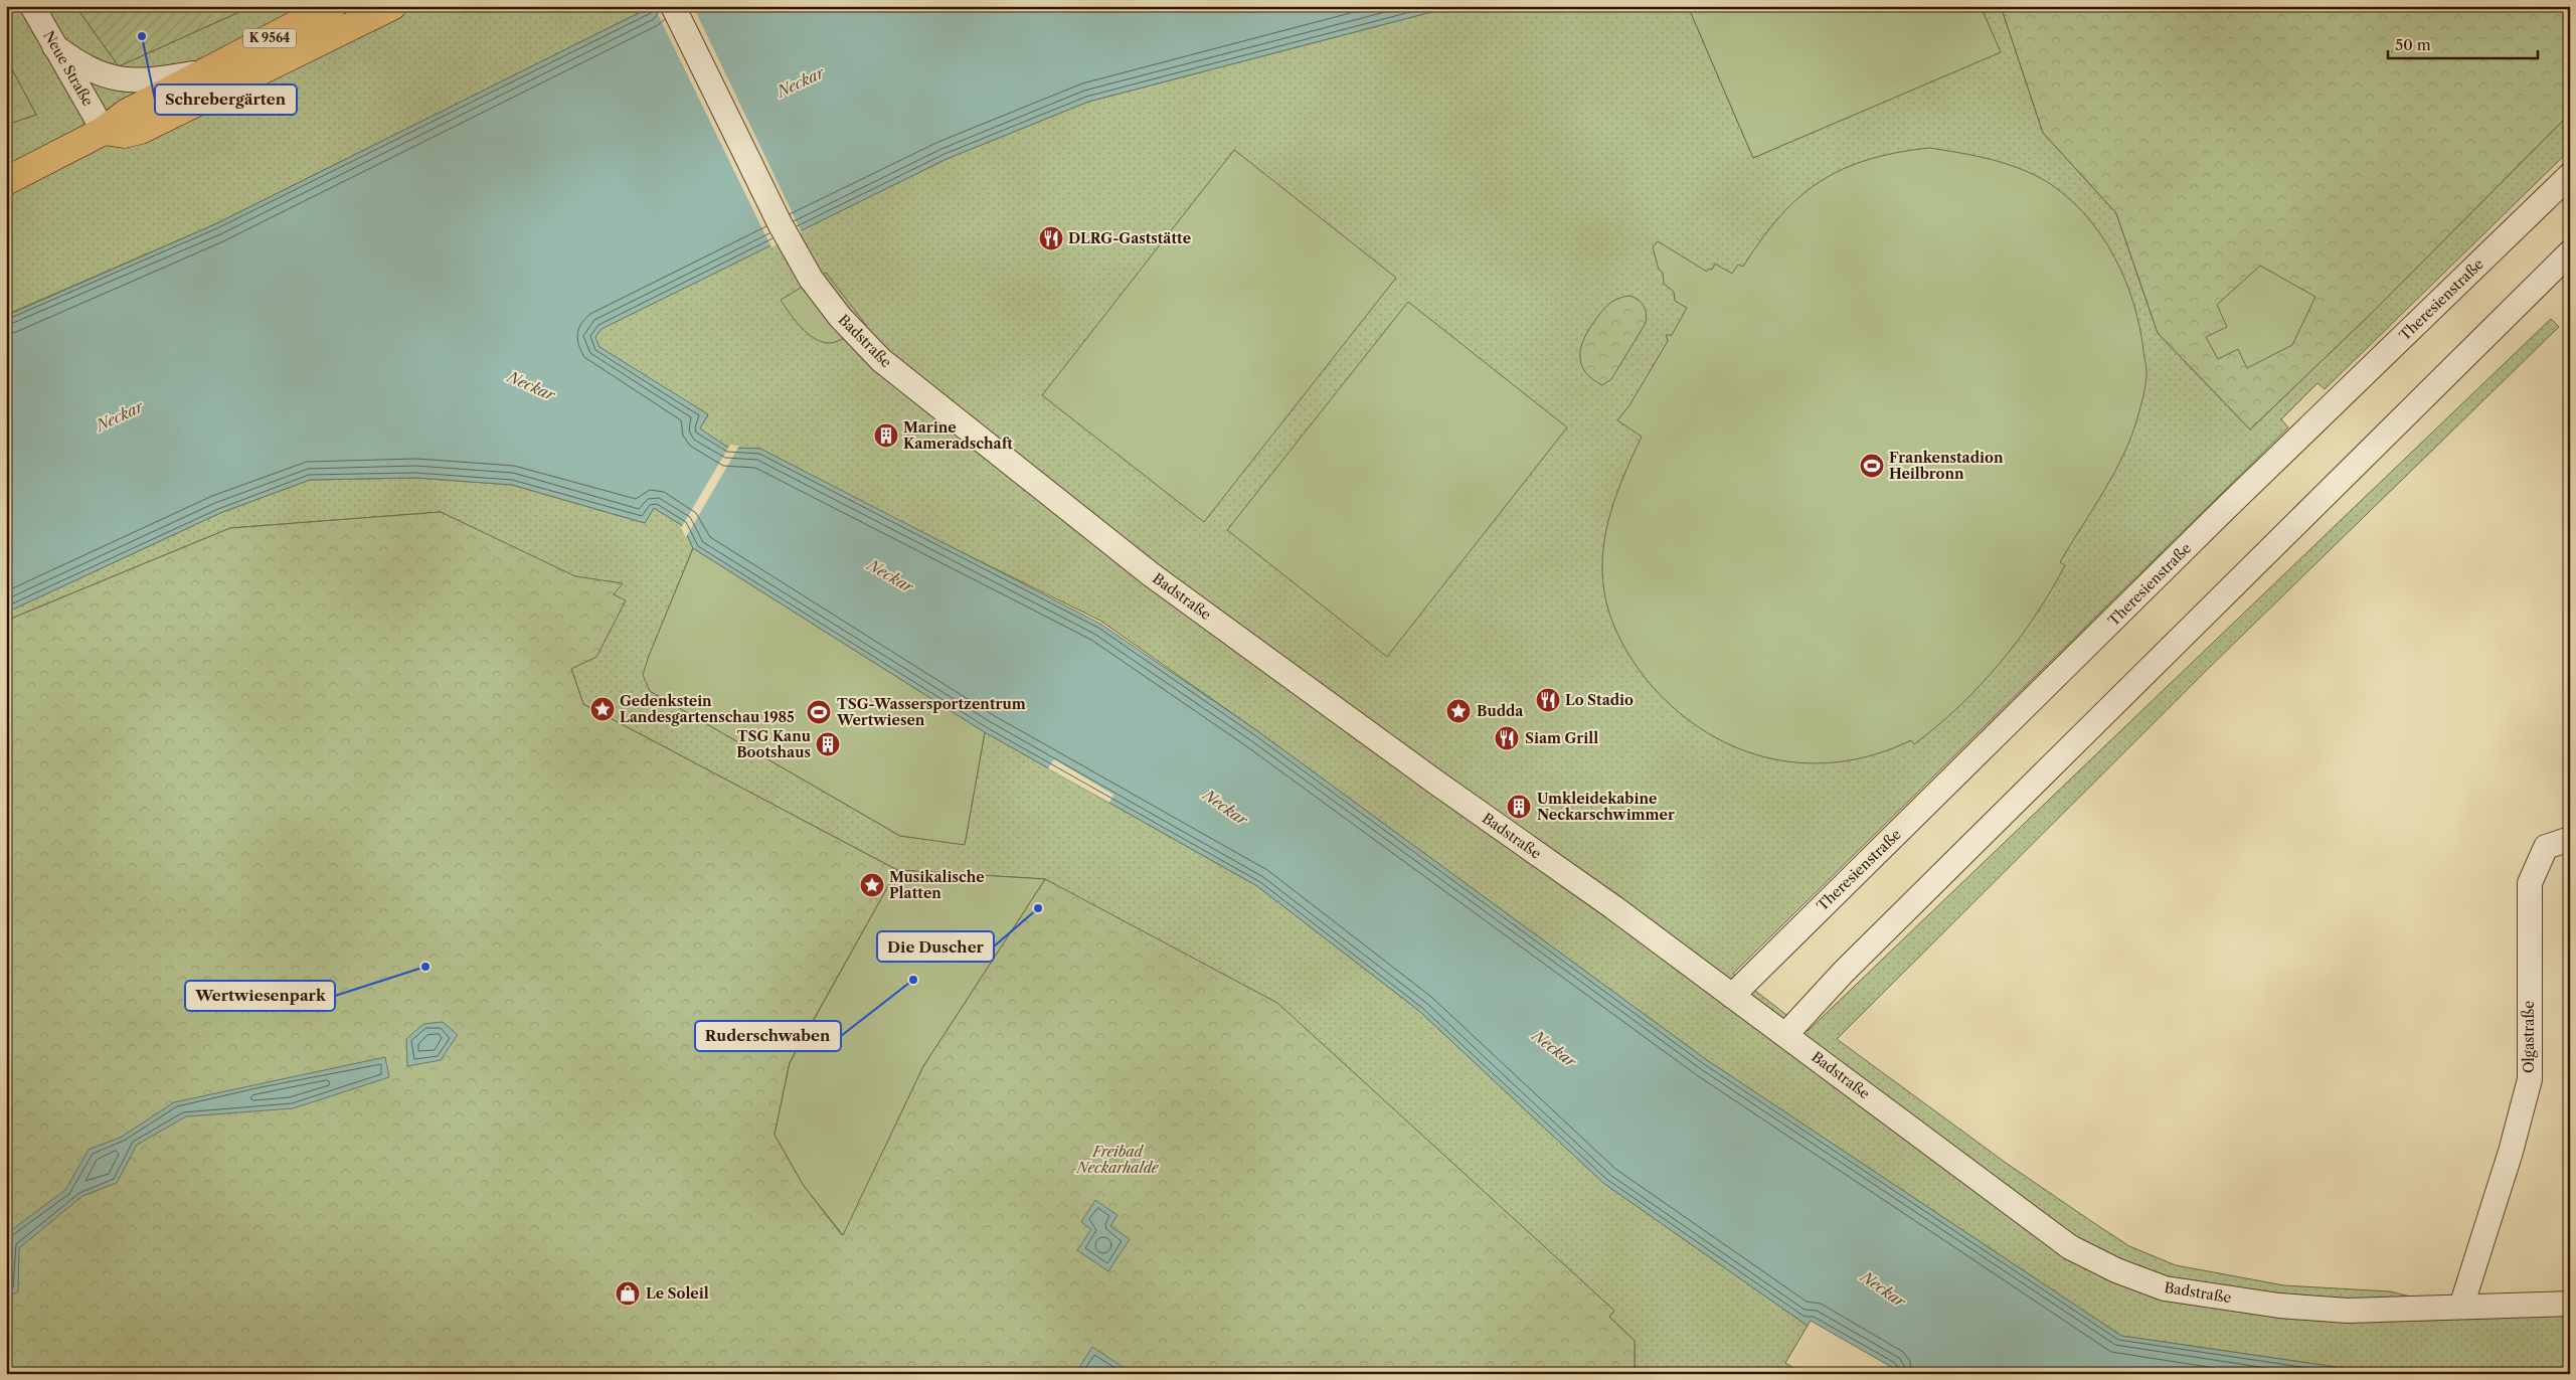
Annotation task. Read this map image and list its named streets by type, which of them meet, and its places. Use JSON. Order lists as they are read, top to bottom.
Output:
{
  "streets": {
    "main road": ["K 9564"],
    "street": [
      "Neue Straße",
      "Theresienstraße",
      "Badstraße",
      "Olgastraße"
    ]
  },
  "crossings": [
    ["K 9564", "Neue Straße"],
    ["Theresienstraße", "Badstraße"],
    ["Badstraße", "Olgastraße"]
  ],
  "water": ["Neckar"],
  "parks": ["Freibad Neckarhalde"],
  "places": {
    "other": [
      "Schrebergärten",
      "Die Duscher",
      "Wertwiesenpark",
      "Ruderschwaben"
    ],
    "restaurant": ["DLRG-Gaststätte", "Lo Stadio", "Siam Grill"],
    "building": ["Marine Kameradschaft", "TSG Kanu Bootshaus", "Umkleidekabine Neckarschwimmer"],
    "sports": ["Frankenstadion Heilbronn", "TSG-Wassersportzentrum Wertwiesen"],
    "place": ["Gedenkstein Landesgartenschau 1985", "Budda", "Musikalische Platten"],
    "shop": ["Le Soleil"]
  },
  "scale_bar": "50 m"
}
